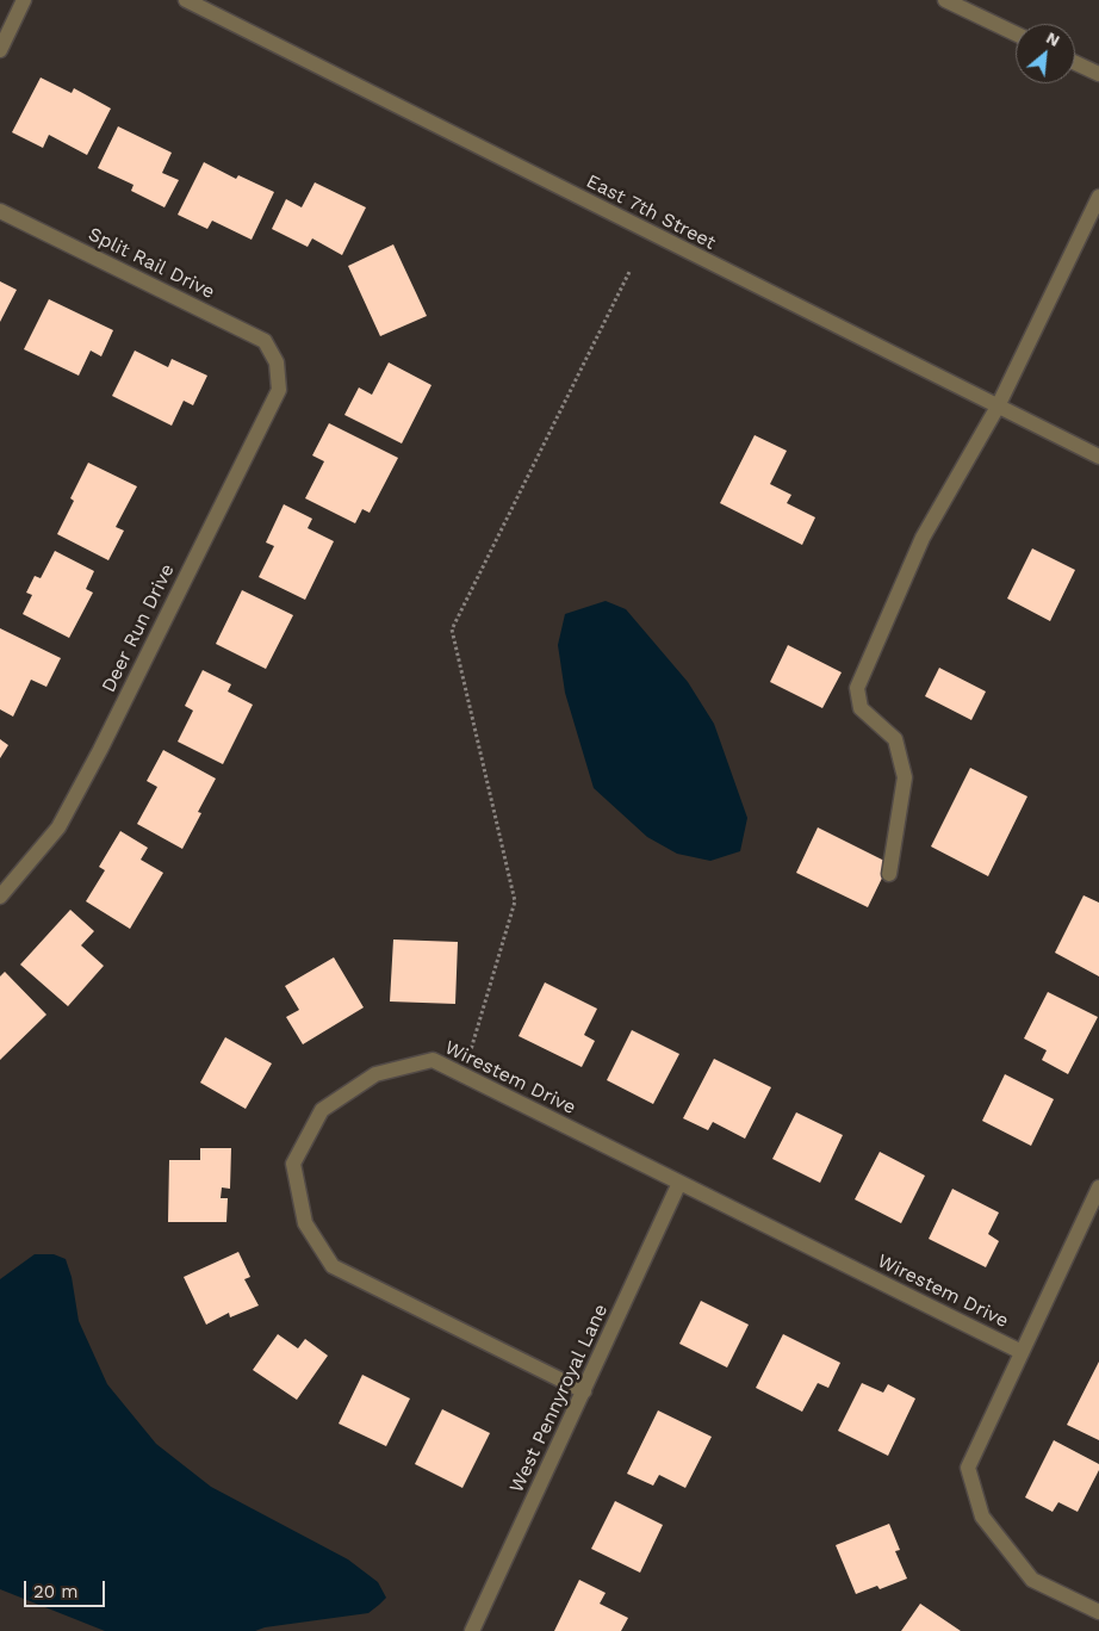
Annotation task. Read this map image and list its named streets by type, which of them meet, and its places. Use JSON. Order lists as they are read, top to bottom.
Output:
{
  "streets": {
    "street": [
      "East 7th Street",
      "Split Rail Drive",
      "Deer Run Drive",
      "Wirestem Drive",
      "West Pennyroyal Lane"
    ]
  },
  "crossings": [
    ["Split Rail Drive", "Deer Run Drive"],
    ["Wirestem Drive", "West Pennyroyal Lane"]
  ],
  "scale_bar": "20 m",
  "north": "top right"
}
